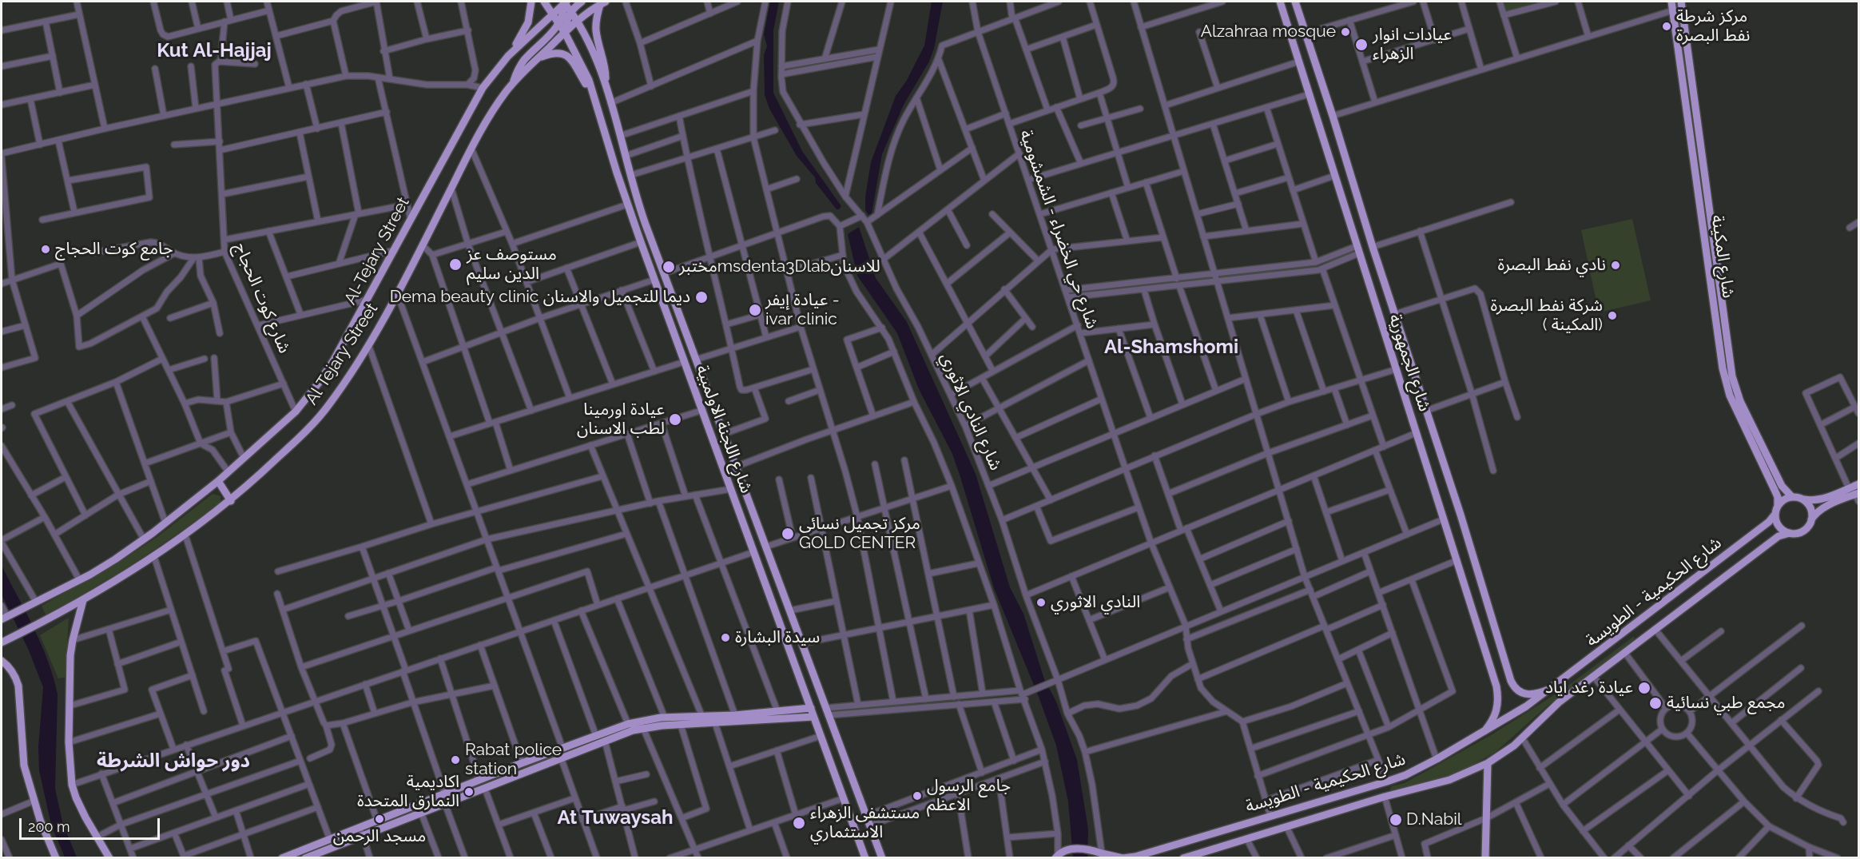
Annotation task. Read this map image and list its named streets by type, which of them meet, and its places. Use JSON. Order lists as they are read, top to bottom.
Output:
{
  "streets": {
    "main road": [
      "Al-Tejary Street",
      "شارع المكينة",
      "Al Tejary Street",
      "شارع الجمهورية",
      "شارع اللجنة الاولمبية",
      "شارع الحكيمية - الطويسة"
    ],
    "street": ["شارع حي الخضراء - الشمشومية", "شارع كوت الحجاج", "شارع النادي الاثوري"]
  },
  "crossings": [
    ["Al-Tejary Street", "شارع كوت الحجاج"],
    ["Al-Tejary Street", "شارع اللجنة الاولمبية"],
    ["شارع المكينة", "شارع الحكيمية - الطويسة"],
    ["Al Tejary Street", "شارع اللجنة الاولمبية"],
    ["شارع الجمهورية", "شارع الحكيمية - الطويسة"],
    ["شارع النادي الاثوري", "شارع الحكيمية - الطويسة"]
  ],
  "districts": [
    "Kut Al-Hajjaj",
    "Al-Shamshomi",
    "دور حواش الشرطة",
    "At Tuwaysah"
  ],
  "places": [
    "مركز شرطة نفط البصرة",
    "Alzahraa mosque",
    "عيادات انوار الزهراء",
    "جامع كوت الحجاج",
    "مستوصف عز الدين سليم",
    "نادي نفط البصرة",
    "مختبرmsdenta3Dlabللاسنان",
    "Dema beauty clinic ديما للتجميل والاسنان",
    "عيادة إيفر - ivar clinic",
    "شركة نفط البصرة ( المكينة)",
    "عيادة اورمينا لطب الاسنان",
    "مركز تجميل نسائي GOLD CENTER",
    "النادي الاثوري",
    "سيدة البشارة",
    "عيادة رغد اياد",
    "مجمع طبي نسائية",
    "Rabat police station",
    "اكاديمية النمارق المتحدة",
    "جامع الرسول الاعظم",
    "مسجد الرحمن",
    "D.Nabil",
    "مستشفى الزهراء الاستثماري"
  ],
  "scale_bar": "200 m"
}
